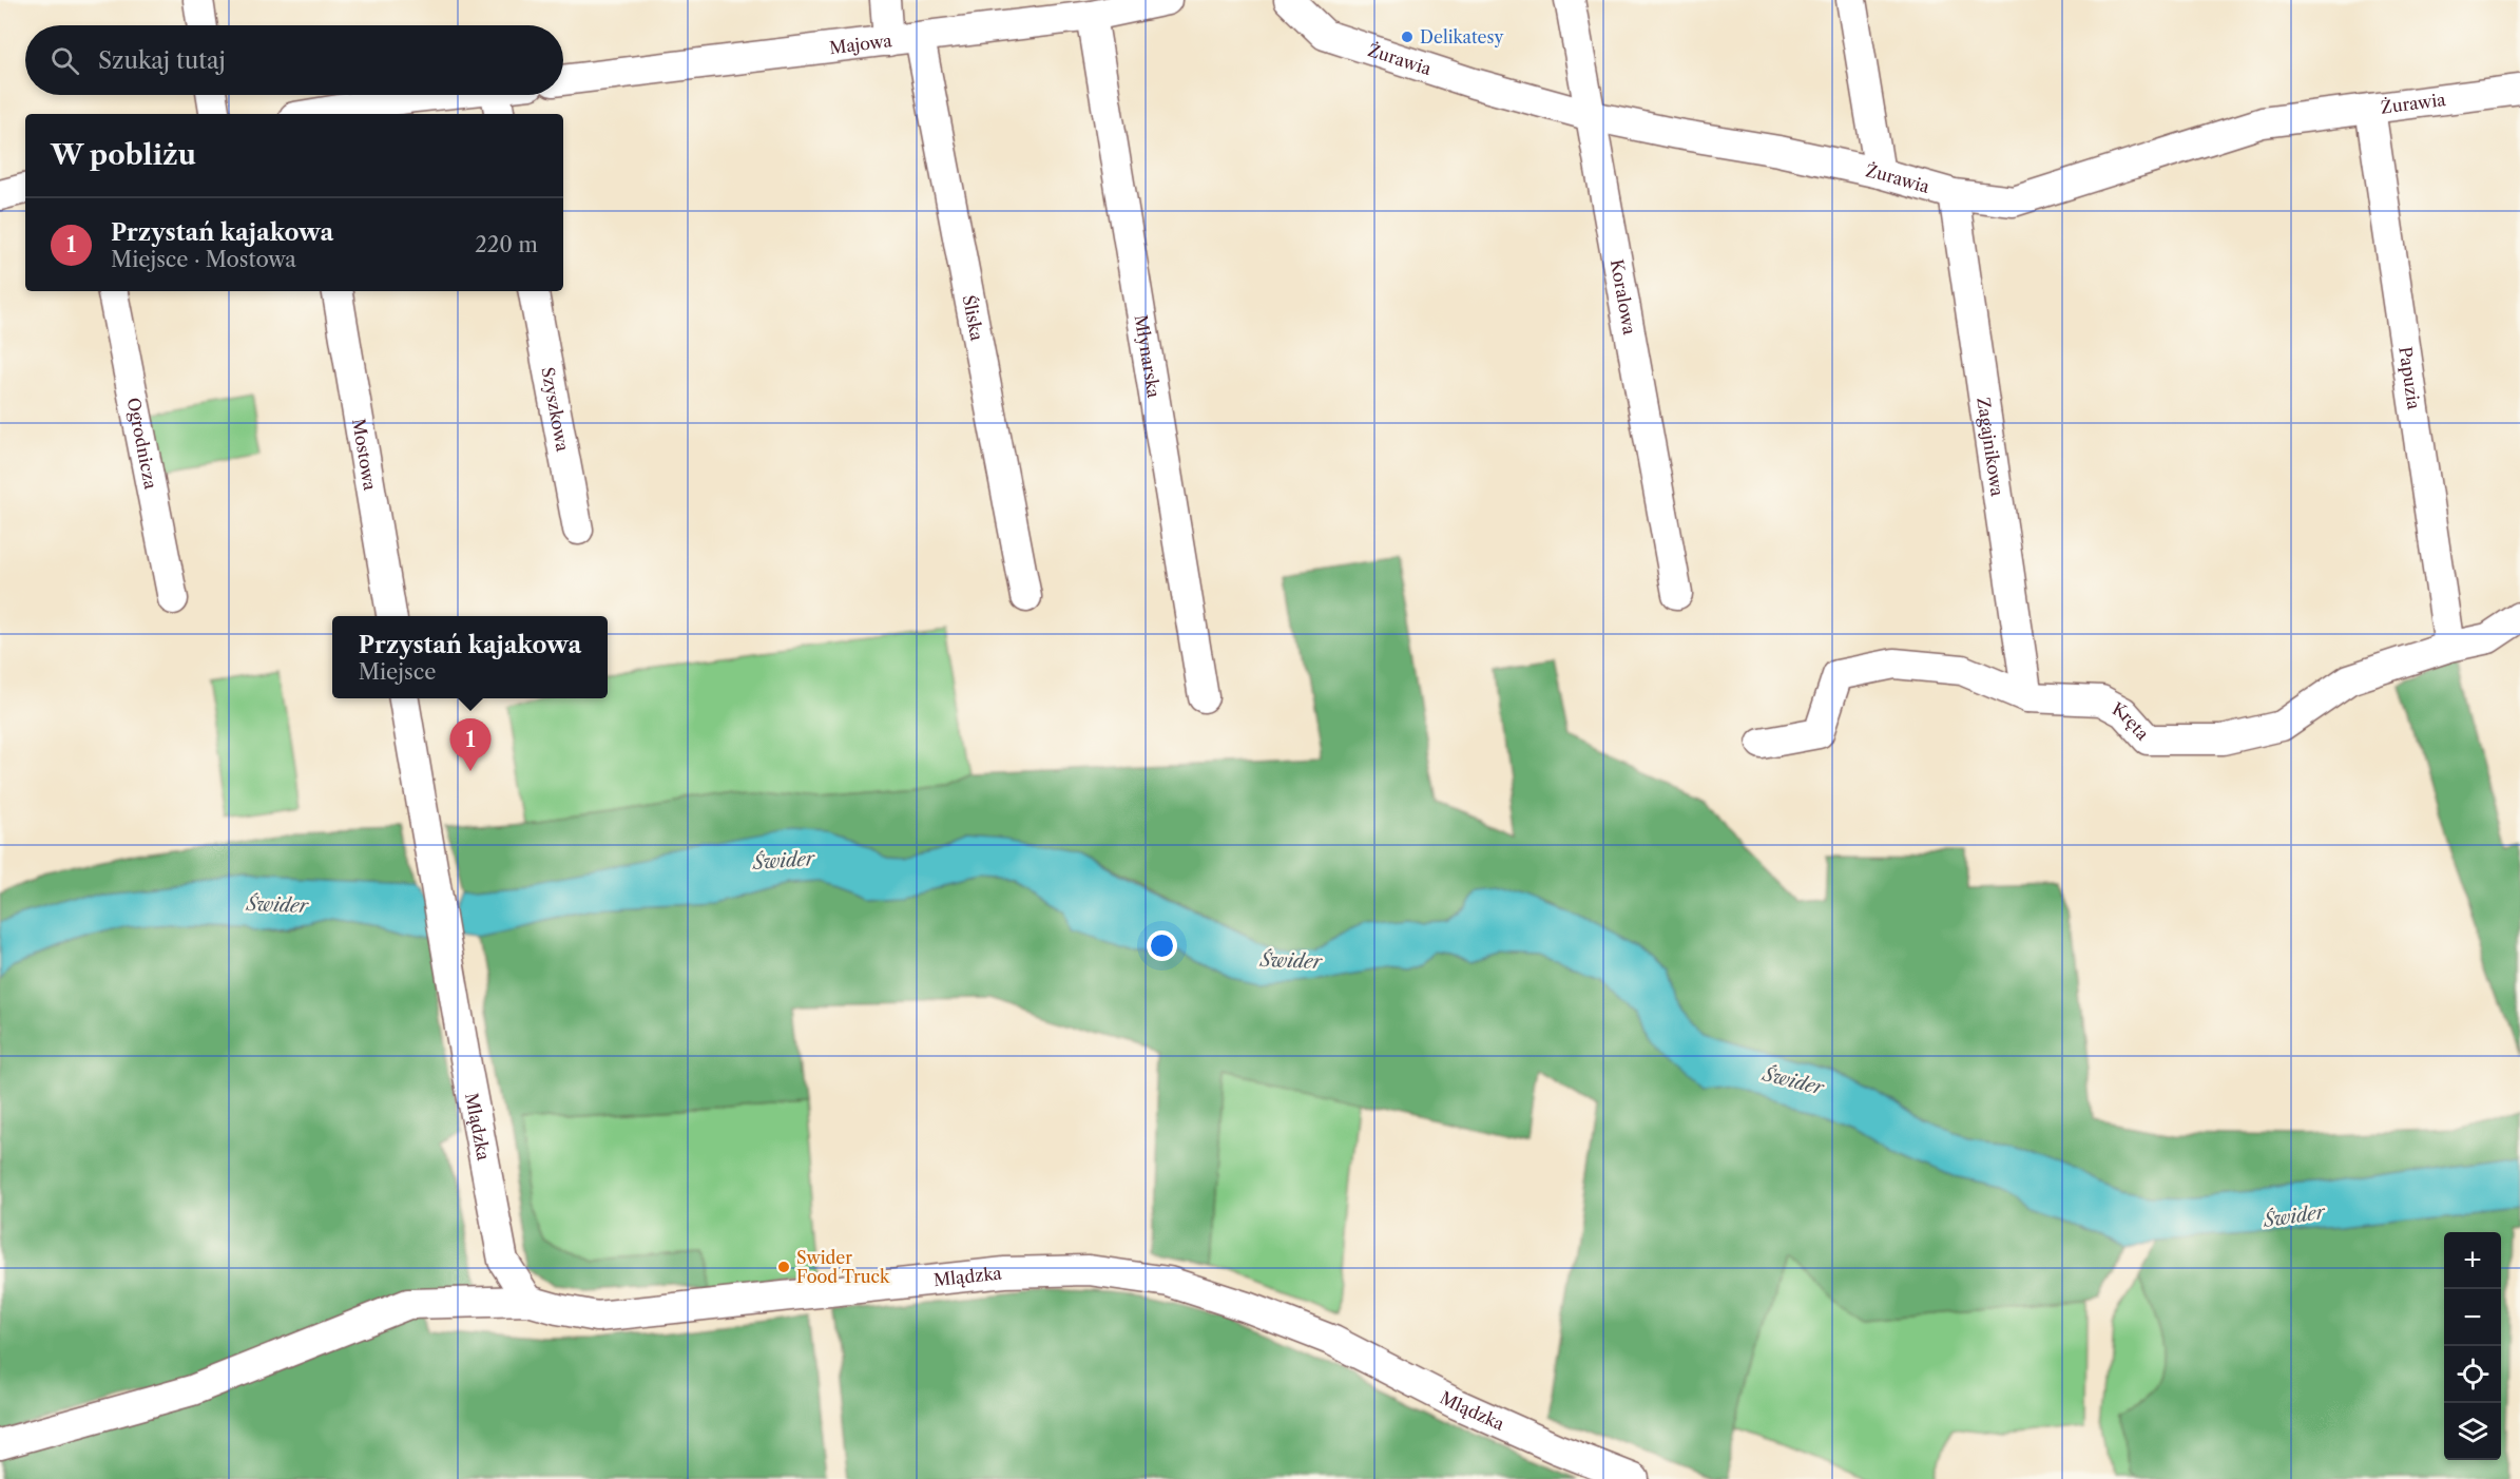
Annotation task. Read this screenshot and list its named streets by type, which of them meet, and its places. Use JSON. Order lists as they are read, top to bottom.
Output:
{
  "streets": {
    "street": [
      "Majowa",
      "Żurawia",
      "Koralowa",
      "Śliska",
      "Młynarska",
      "Papuzia",
      "Szyszkowa",
      "Ogrodnicza",
      "Zagajnikowa",
      "Mostowa",
      "Kręta",
      "Mlądzka"
    ]
  },
  "crossings": [
    ["Majowa", "Śliska"],
    ["Majowa", "Młynarska"],
    ["Żurawia", "Koralowa"],
    ["Żurawia", "Papuzia"],
    ["Żurawia", "Zagajnikowa"],
    ["Papuzia", "Kręta"],
    ["Zagajnikowa", "Kręta"]
  ],
  "water": ["Świder"],
  "places": ["Delikatesy", "Swider Food Truck"],
  "page": {
    "search": "Szukaj tutaj",
    "heading": "W pobliżu",
    "list": [
      {
        "mark": "1",
        "name": "Przystań kajakowa",
        "note": "Miejsce · Mostowa",
        "value": "220 m"
      }
    ],
    "popup": ["Przystań kajakowa", "Miejsce"],
    "pins": "1",
    "map_buttons": ["+", "−"]
  }
}
